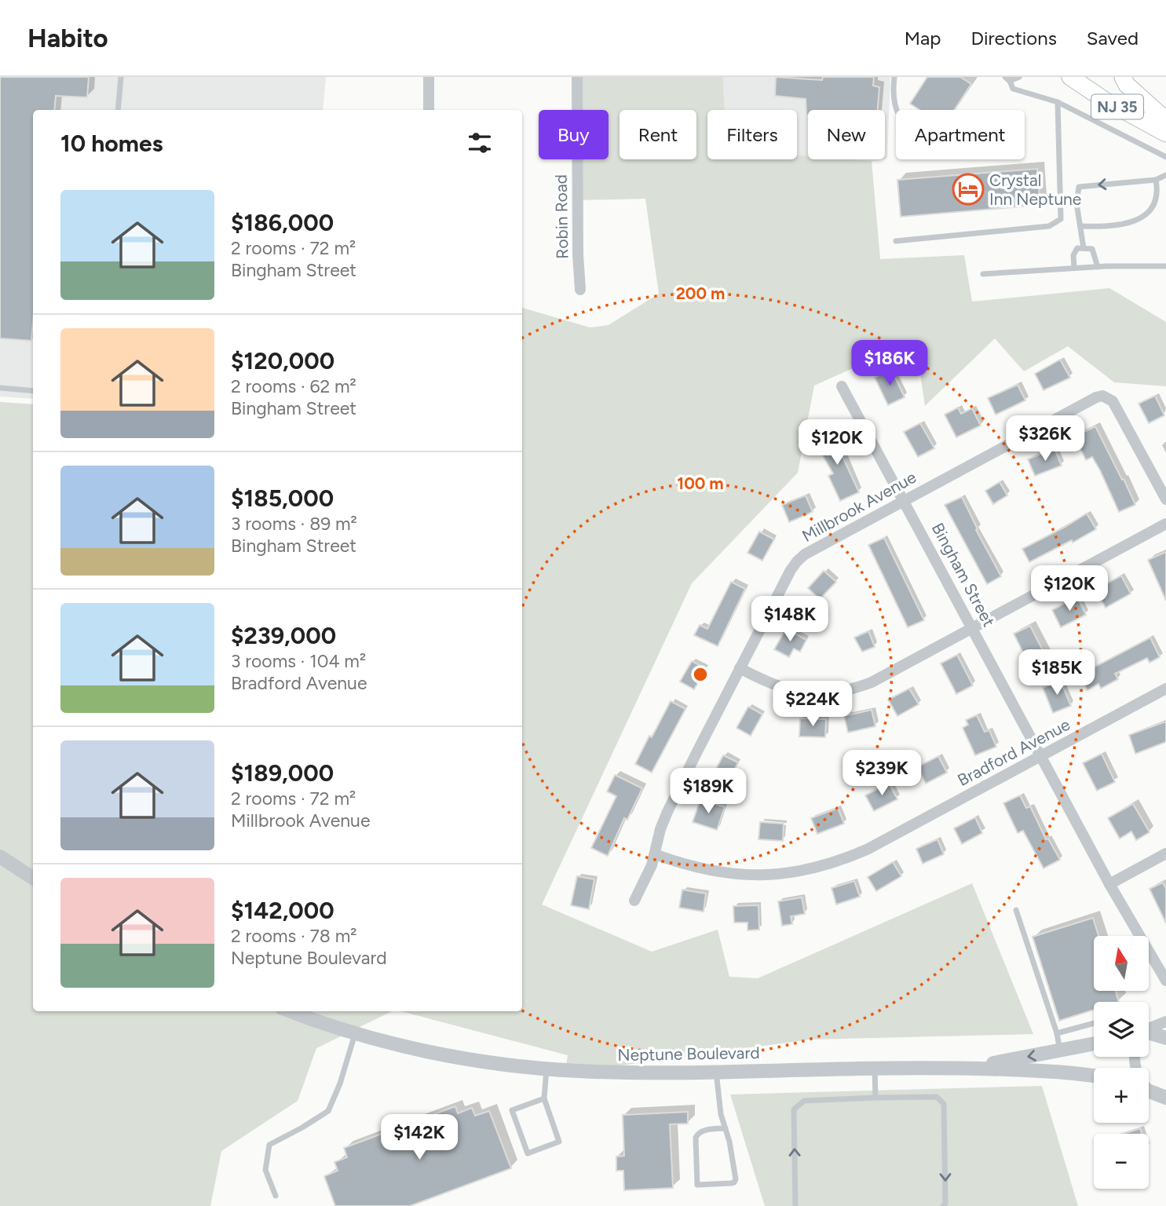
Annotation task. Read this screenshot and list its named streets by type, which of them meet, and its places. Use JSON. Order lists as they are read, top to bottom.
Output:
{
  "streets": {
    "main road": ["NJ 35"],
    "street": [
      "Robin Road",
      "Millbrook Avenue",
      "Bingham Street",
      "Bradford Avenue",
      "Neptune Boulevard"
    ]
  },
  "crossings": [
    ["Millbrook Avenue", "Bingham Street"],
    ["Millbrook Avenue", "Bradford Avenue"],
    ["Bingham Street", "Bradford Avenue"]
  ],
  "places": {
    "hotel": ["Crystal Inn Neptune"]
  },
  "north": "top",
  "page": {
    "header": "Habito",
    "nav": ["Map", "Directions", "Saved"],
    "chip": [
      "Buy",
      "Rent",
      "Filters",
      "New",
      "Apartment"
    ],
    "heading": "10 homes",
    "list": [
      {
        "name": "$186,000",
        "note": "2 rooms · 72 m² · Bingham Street"
      },
      {
        "name": "$120,000",
        "note": "2 rooms · 62 m² · Bingham Street"
      },
      {
        "name": "$185,000",
        "note": "3 rooms · 89 m² · Bingham Street"
      },
      {
        "name": "$239,000",
        "note": "3 rooms · 104 m² · Bradford Avenue"
      },
      {
        "name": "$189,000",
        "note": "2 rooms · 72 m² · Millbrook Avenue"
      },
      {
        "name": "$142,000",
        "note": "2 rooms · 78 m² · Neptune Boulevard"
      }
    ],
    "price": [
      "$186K",
      "$326K",
      "$120K",
      "$120K",
      "$148K",
      "$185K",
      "$224K",
      "$239K",
      "$189K",
      "$142K"
    ],
    "map_buttons": ["+", "−"]
  },
  "rings": ["200 m", "100 m"]
}
